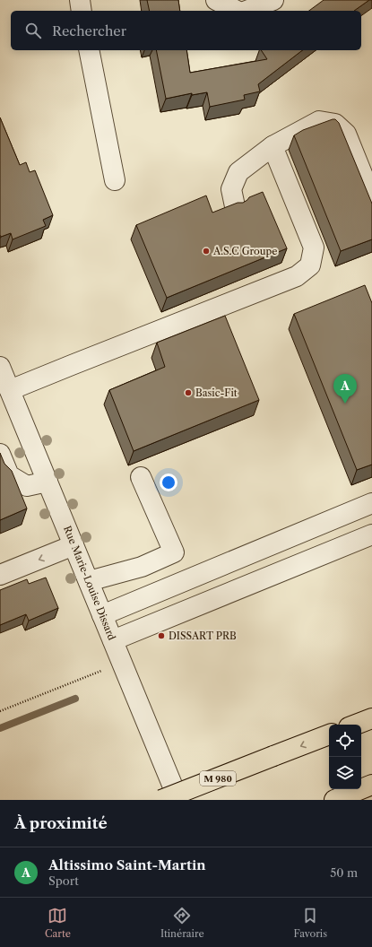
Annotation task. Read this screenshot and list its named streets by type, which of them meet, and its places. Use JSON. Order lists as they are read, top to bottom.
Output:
{
  "streets": {
    "highway": ["M 980"],
    "street": ["Rue Marie-Louise Dissard"]
  },
  "places": ["A.S.C Groupe", "Basic-Fit", "DISSART PRB"],
  "page": {
    "search": "Rechercher",
    "pins": "A",
    "heading": "À proximité",
    "list": [
      {
        "mark": "A",
        "name": "Altissimo Saint-Martin",
        "note": "Sport",
        "value": "50 m"
      }
    ],
    "nav": ["Carte", "Itinéraire", "Favoris"]
  }
}
